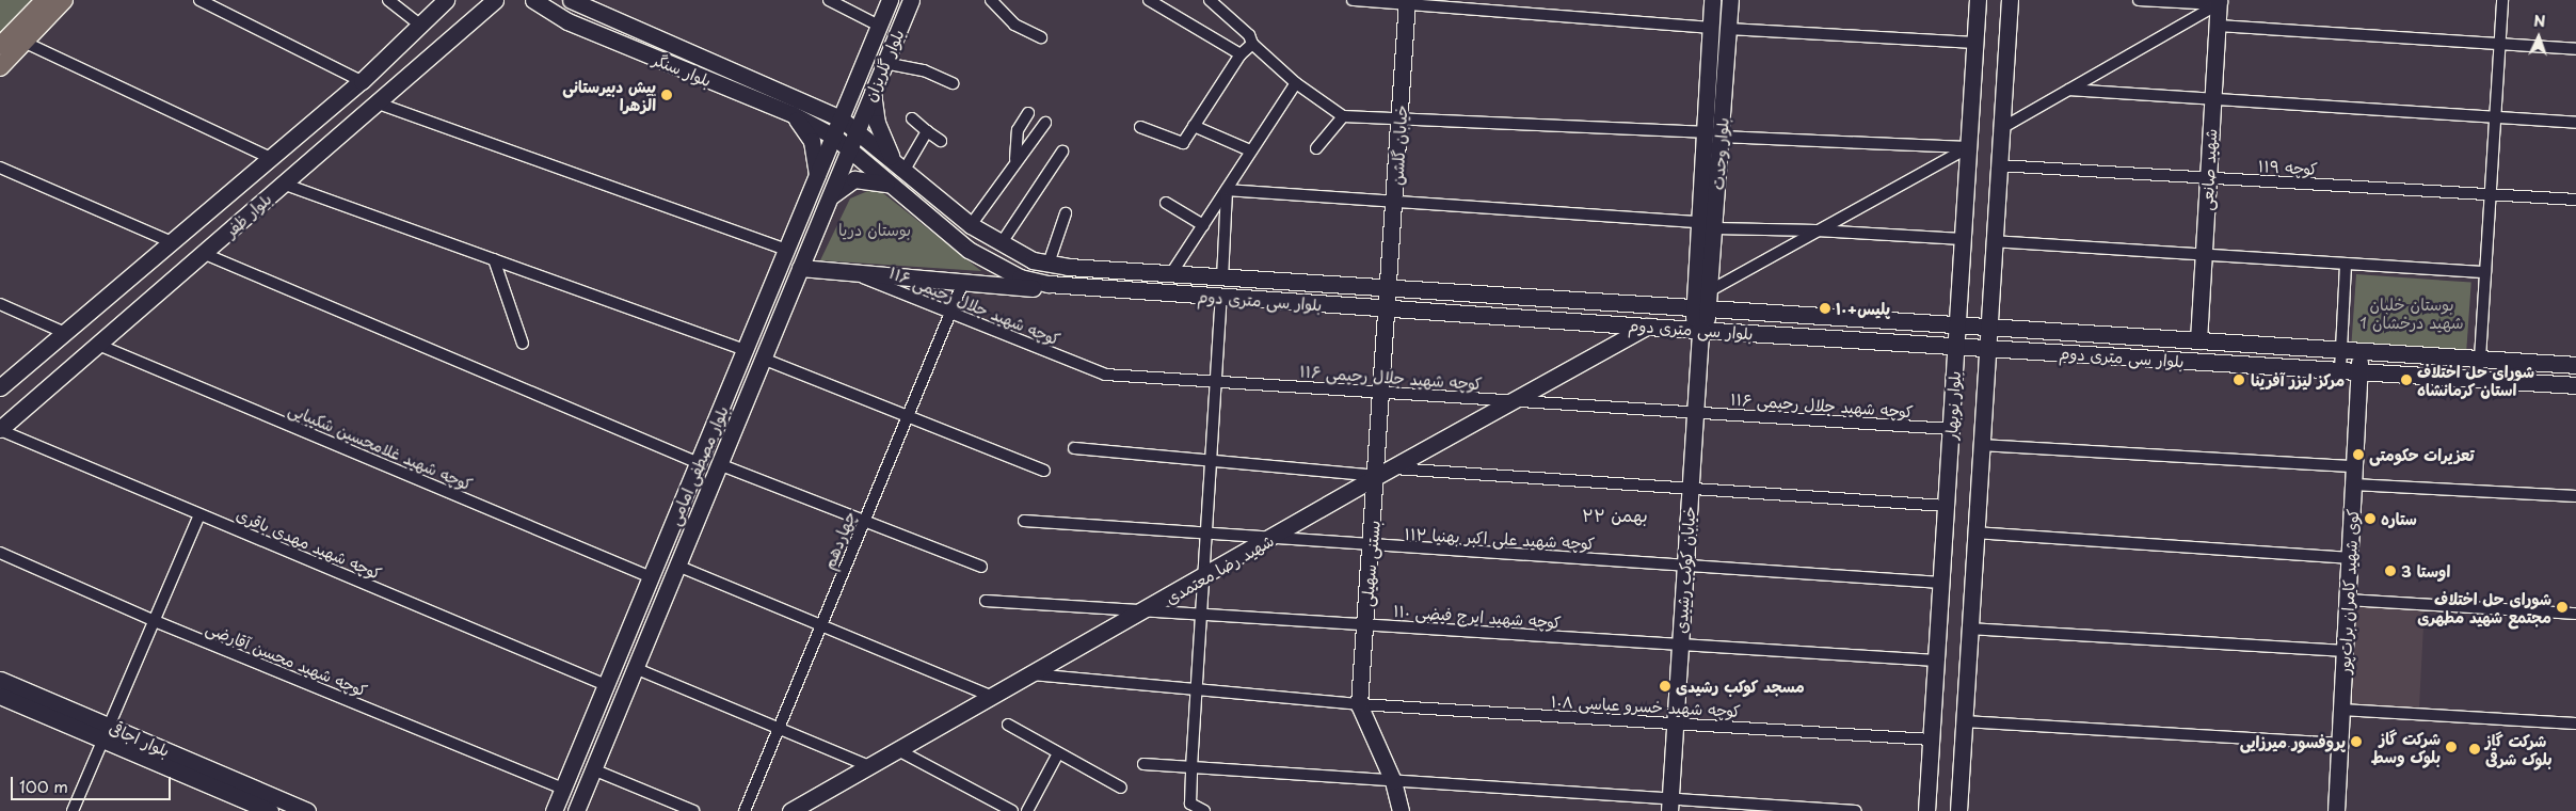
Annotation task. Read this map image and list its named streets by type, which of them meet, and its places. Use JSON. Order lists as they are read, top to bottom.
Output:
{
  "streets": {
    "main road": [
      "بلوار گلریزان",
      "بلوار سنگر",
      "خیابان گلشن",
      "بلوار وحدت",
      "شهید صانعی",
      "بلوار ظفر",
      "بلوار سی متری دوم",
      "بلوار نوبهار",
      "بلوار مصطفی امامی",
      "بستنی سهیلی",
      "شهید رضا معتمدی",
      "خیابان کوکب رشیدی",
      "کوی شهید کامران برات‌پور",
      "بلوار اجاقی"
    ],
    "street": [
      "کوچه ۱۱۹",
      "کوچه شهید جلال رحیمی ۱۱۶",
      "کوچه شهید غلامحسین شکیبایی",
      "کوچه شهید علی اکبر بهنیا ۱۱۲",
      "چهاردهم",
      "کوچه شهید مهدی باقری",
      "کوچه شهید ایرج فیضی ۱۱۰",
      "کوچه شهید محسن آقارضی",
      "کوچه شهید خسرو عباسی ۱۰۸"
    ]
  },
  "crossings": [
    ["بلوار گلریزان", "بلوار سنگر"],
    ["بلوار گلریزان", "بلوار سی متری دوم"],
    ["بلوار گلریزان", "بلوار مصطفی امامی"],
    ["بلوار سنگر", "بلوار سی متری دوم"],
    ["بلوار سنگر", "بلوار مصطفی امامی"],
    ["خیابان گلشن", "بلوار سی متری دوم"],
    ["خیابان گلشن", "بستنی سهیلی"],
    ["بلوار وحدت", "بلوار سی متری دوم"],
    ["بلوار وحدت", "خیابان کوکب رشیدی"],
    ["کوچه ۱۱۹", "شهید صانعی"],
    ["کوچه ۱۱۹", "بلوار نوبهار"],
    ["شهید صانعی", "بلوار سی متری دوم"],
    ["بلوار ظفر", "کوچه شهید غلامحسین شکیبایی"],
    ["بلوار ظفر", "کوچه شهید مهدی باقری"],
    ["بلوار سی متری دوم", "بلوار نوبهار"],
    ["بلوار سی متری دوم", "بلوار مصطفی امامی"],
    ["بلوار سی متری دوم", "بستنی سهیلی"],
    ["بلوار سی متری دوم", "شهید رضا معتمدی"],
    ["بلوار سی متری دوم", "خیابان کوکب رشیدی"],
    ["بلوار سی متری دوم", "کوی شهید کامران برات‌پور"],
    ["کوچه شهید جلال رحیمی ۱۱۶", "بلوار نوبهار"],
    ["کوچه شهید جلال رحیمی ۱۱۶", "چهاردهم"],
    ["کوچه شهید جلال رحیمی ۱۱۶", "بستنی سهیلی"],
    ["کوچه شهید جلال رحیمی ۱۱۶", "شهید رضا معتمدی"],
    ["کوچه شهید جلال رحیمی ۱۱۶", "خیابان کوکب رشیدی"],
    ["بلوار نوبهار", "کوچه شهید علی اکبر بهنیا ۱۱۲"],
    ["بلوار نوبهار", "کوچه شهید ایرج فیضی ۱۱۰"],
    ["بلوار نوبهار", "کوچه شهید خسرو عباسی ۱۰۸"],
    ["کوچه شهید غلامحسین شکیبایی", "بلوار مصطفی امامی"],
    ["بلوار مصطفی امامی", "کوچه شهید مهدی باقری"],
    ["بلوار مصطفی امامی", "کوچه شهید محسن آقارضی"],
    ["کوچه شهید علی اکبر بهنیا ۱۱۲", "بستنی سهیلی"],
    ["کوچه شهید علی اکبر بهنیا ۱۱۲", "شهید رضا معتمدی"],
    ["کوچه شهید علی اکبر بهنیا ۱۱۲", "خیابان کوکب رشیدی"],
    ["بستنی سهیلی", "شهید رضا معتمدی"],
    ["بستنی سهیلی", "کوچه شهید ایرج فیضی ۱۱۰"],
    ["بستنی سهیلی", "کوچه شهید خسرو عباسی ۱۰۸"],
    ["شهید رضا معتمدی", "کوچه شهید ایرج فیضی ۱۱۰"],
    ["شهید رضا معتمدی", "کوچه شهید خسرو عباسی ۱۰۸"],
    ["خیابان کوکب رشیدی", "کوچه شهید ایرج فیضی ۱۱۰"],
    ["خیابان کوکب رشیدی", "کوچه شهید خسرو عباسی ۱۰۸"]
  ],
  "districts": ["۲۲ بهمن"],
  "parks": ["بوستان دریا", "بوستان خلبان شهید درخشان 1"],
  "places": [
    "پیش دبیرستانی الزهرا",
    "پلیس+۱۰",
    "مرکز لیزر آفرینا",
    "شورای حل اختلاف استان کرمانشاه",
    "تعزیرات حکومتی",
    "ستاره",
    "اوستا 3",
    "شورای حل اختلاف مجتمع شهید مطهری",
    "مسجد کوکب رشیدی",
    "پروفسور میرزایی",
    "شرکت گاز بلوک وسط",
    "شرکت گاز بلوک شرقی"
  ],
  "scale_bar": "100 m",
  "north": "top"
}
